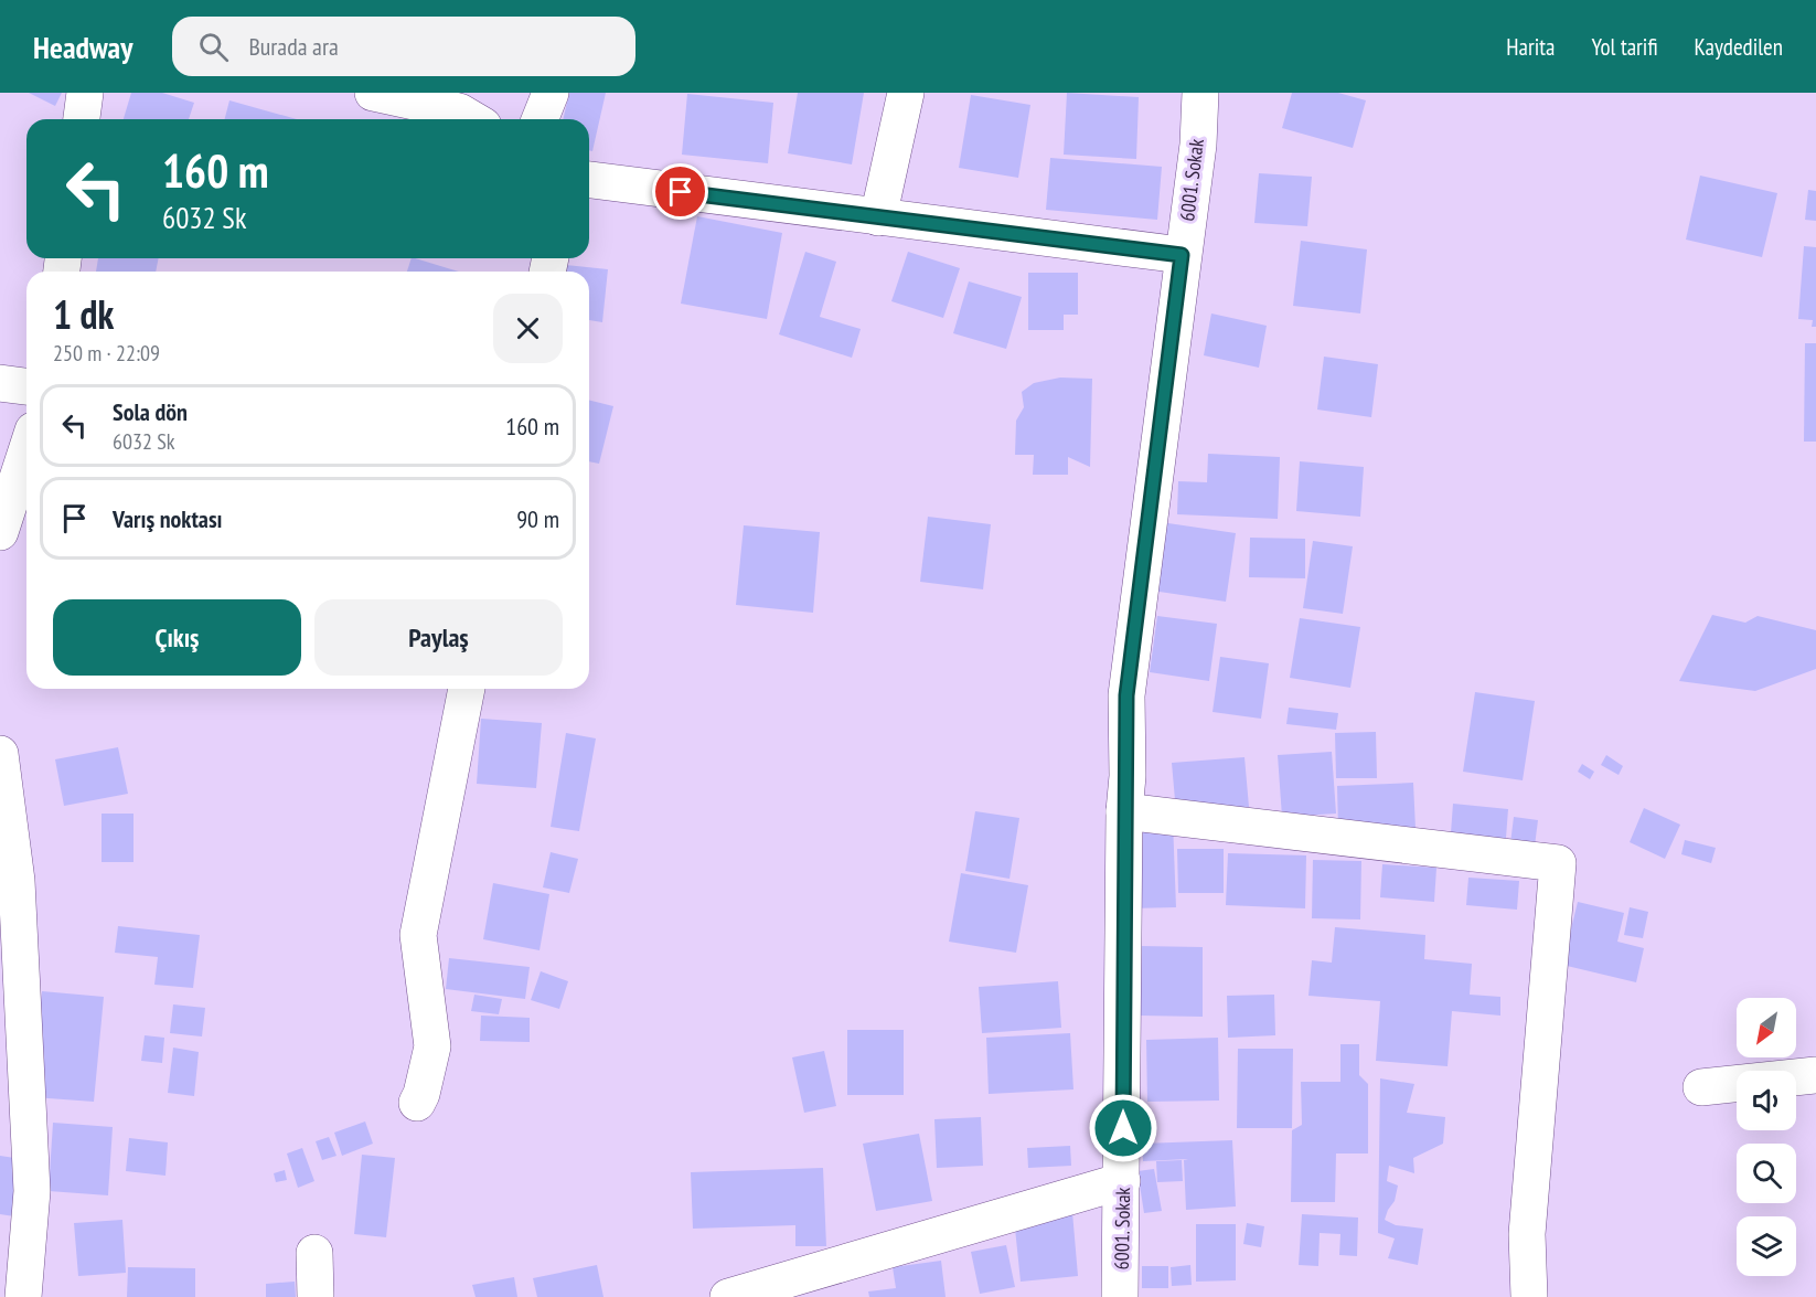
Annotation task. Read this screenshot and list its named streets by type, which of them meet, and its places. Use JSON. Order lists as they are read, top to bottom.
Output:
{
  "streets": {
    "street": ["6001. Sokak"]
  },
  "north": "bottom left",
  "page": {
    "header": "Headway",
    "search": "Burada ara",
    "nav": ["Harita", "Yol tarifi", "Kaydedilen"],
    "turn": ["160 m", "6032 Sk"],
    "heading": ["1 dk", "250 m · 22:09"],
    "list": [
      {
        "name": "Sola dön",
        "note": "6032 Sk",
        "value": "160 m"
      },
      {
        "name": "Varış noktası",
        "value": "90 m"
      }
    ],
    "buttons": ["Çıkış", "Paylaş"]
  }
}
